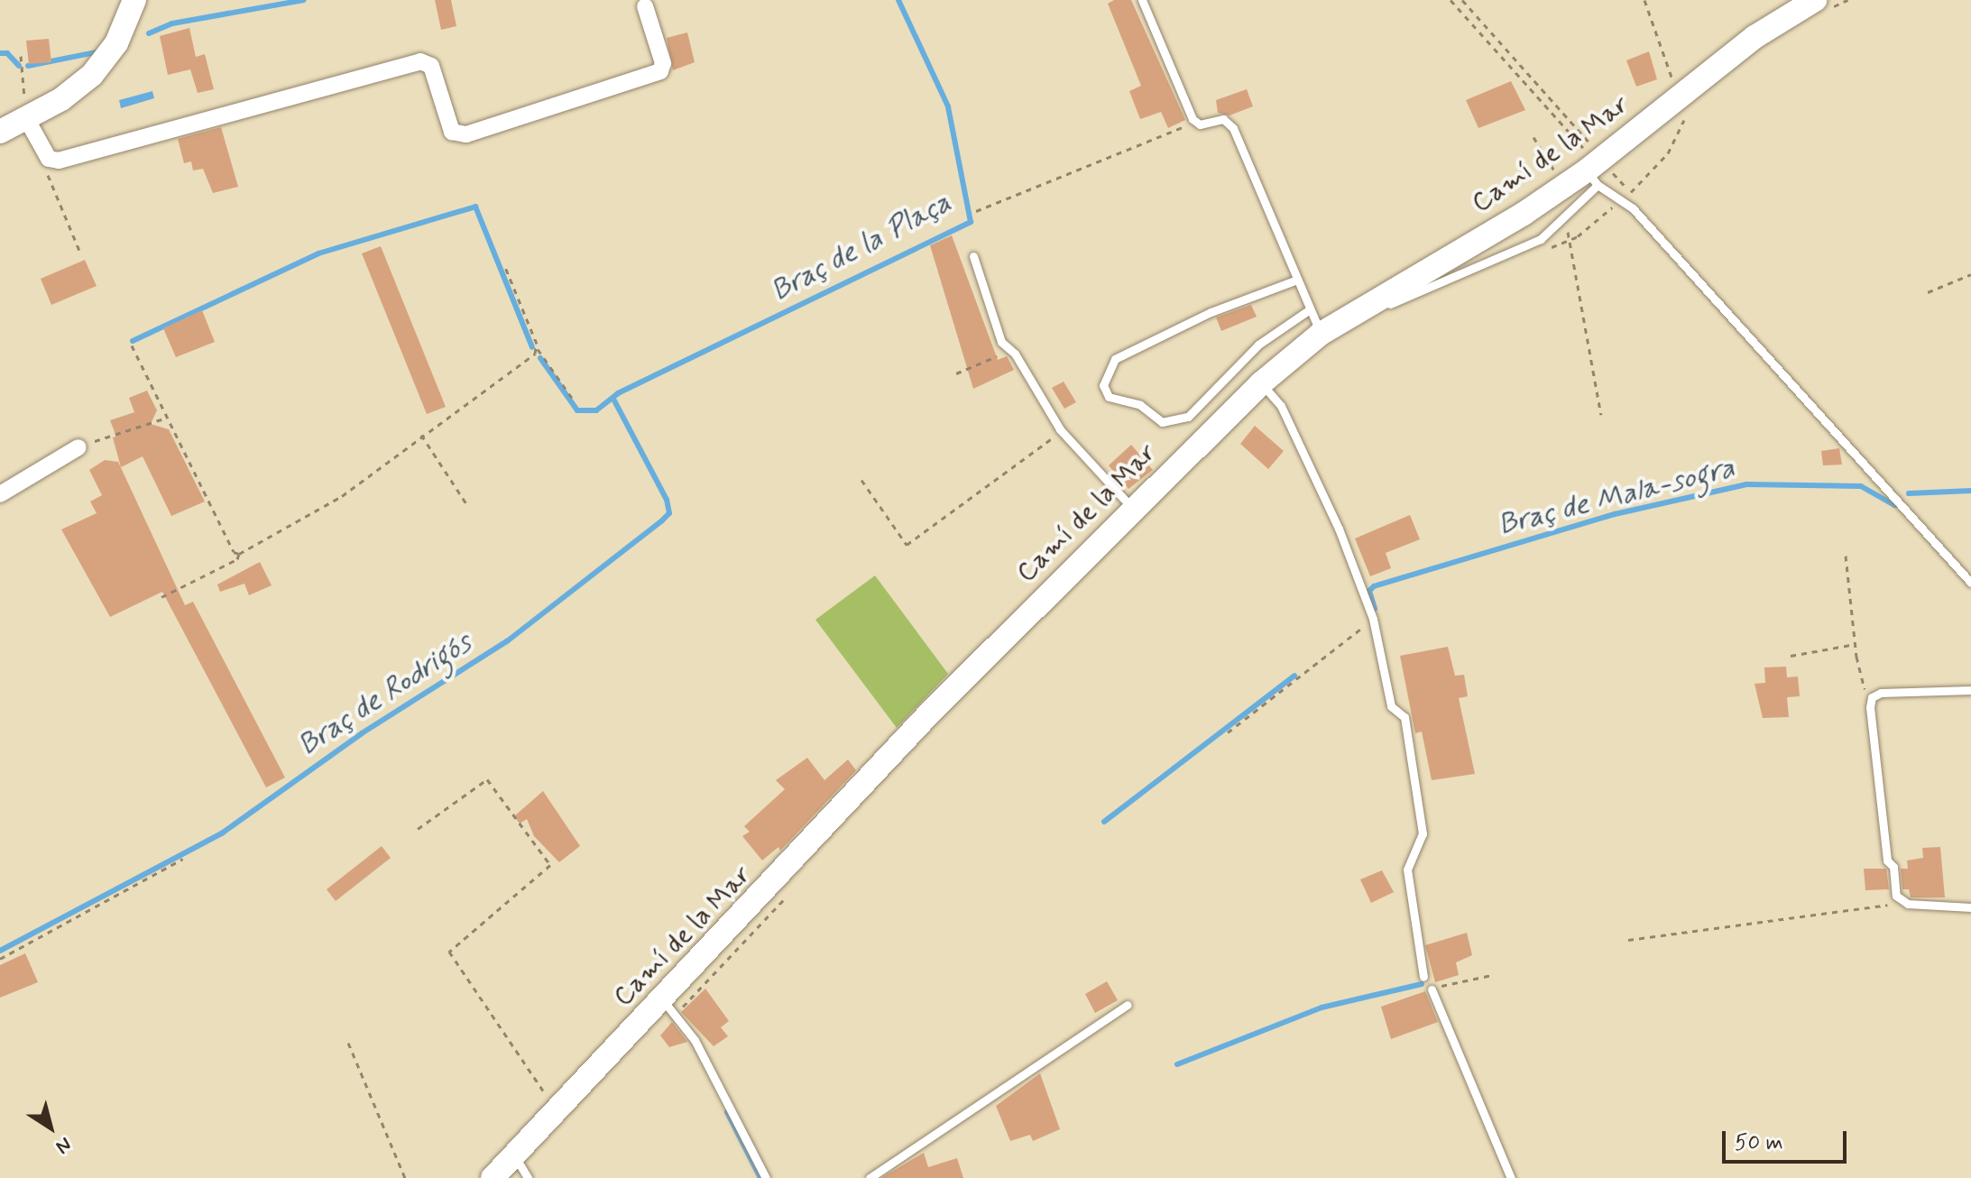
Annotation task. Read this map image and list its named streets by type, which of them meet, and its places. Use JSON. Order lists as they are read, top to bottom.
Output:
{
  "streets": {
    "main road": ["Camí de la Mar"]
  },
  "water": ["Braç de la Plaça", "Braç de Mala-sogra", "Braç de Rodrigós"],
  "scale_bar": "50 m",
  "north": "bottom right"
}
